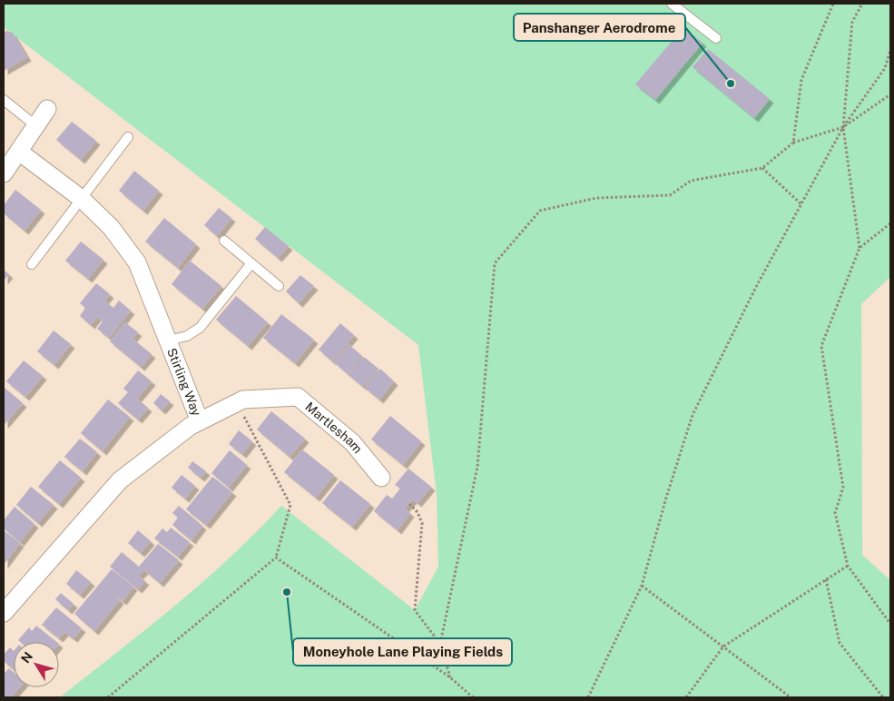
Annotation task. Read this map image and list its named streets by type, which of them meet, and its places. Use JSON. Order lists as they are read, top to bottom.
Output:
{
  "streets": {
    "street": ["Stirling Way", "Martlesham"]
  },
  "crossings": [
    ["Stirling Way", "Martlesham"]
  ],
  "places": ["Panshanger Aerodrome", "Moneyhole Lane Playing Fields"],
  "north": "top left"
}
